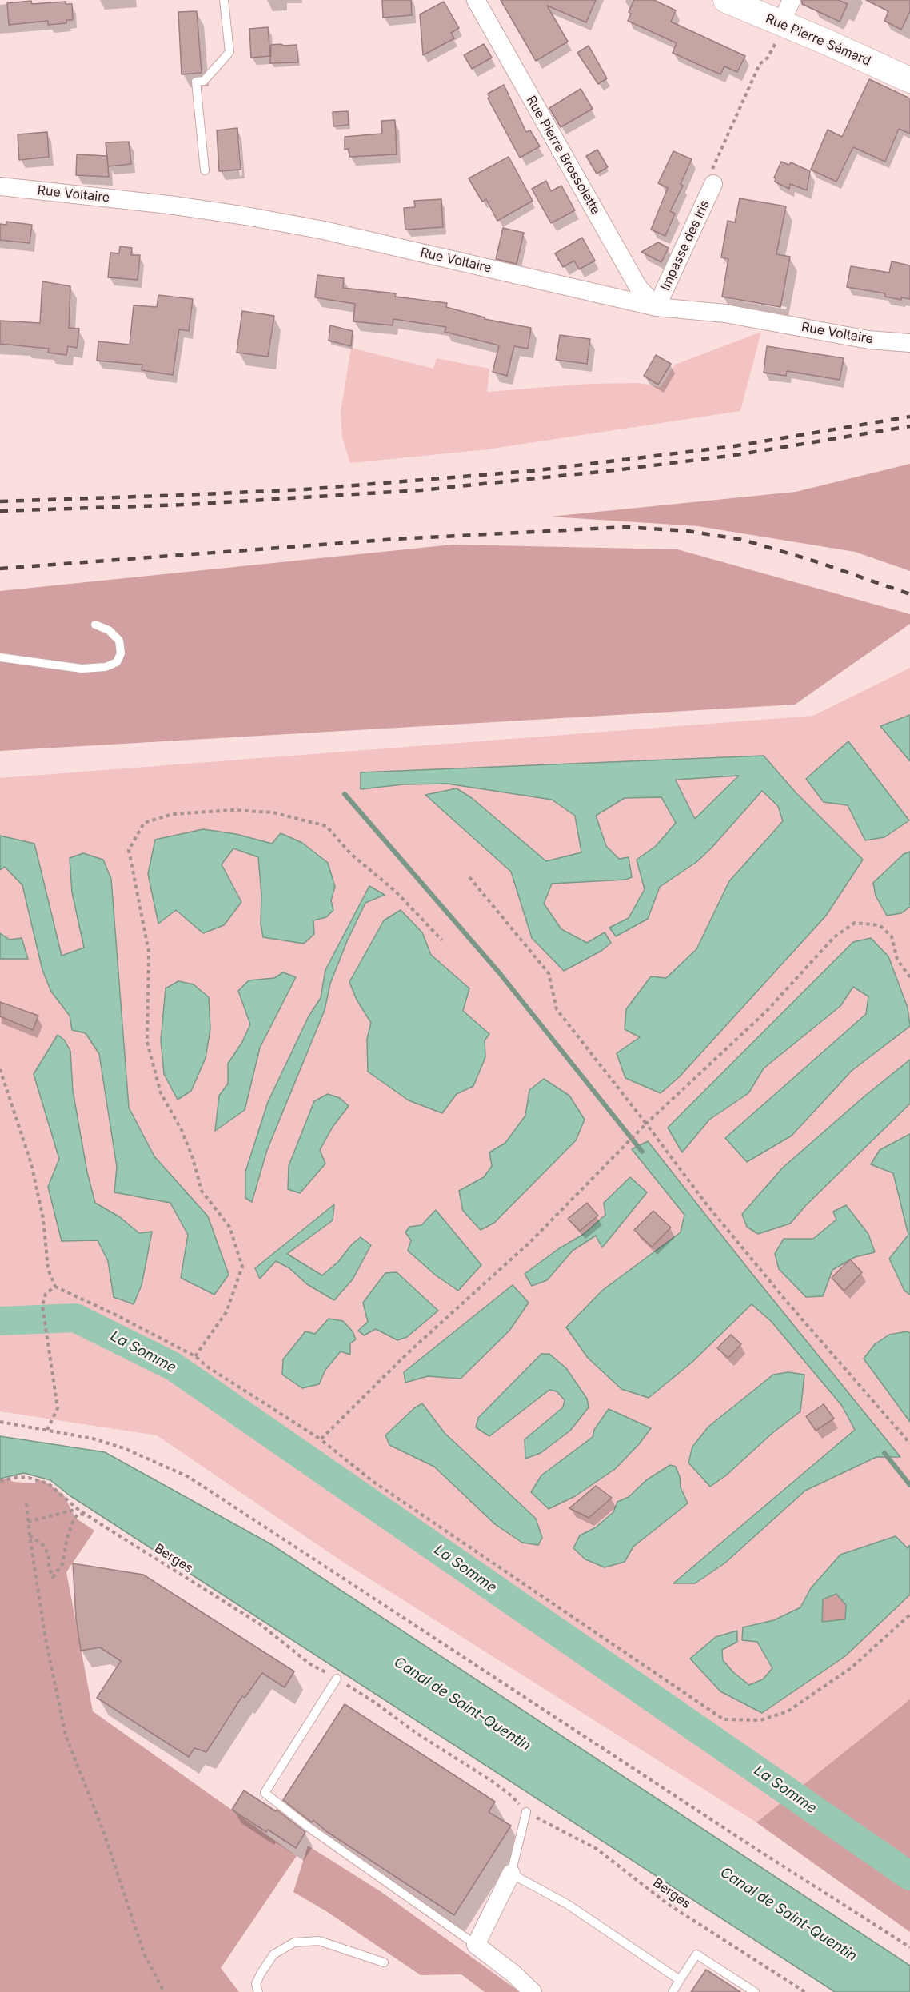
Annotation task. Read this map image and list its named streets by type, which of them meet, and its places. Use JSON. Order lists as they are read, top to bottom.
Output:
{
  "streets": {
    "main road": ["Rue Pierre Sémard"],
    "street": ["Rue Pierre Brossolette", "Rue Voltaire", "Impasse des Iris"],
    "path": ["Berges"]
  },
  "crossings": [
    ["Rue Pierre Brossolette", "Rue Voltaire"],
    ["Rue Pierre Brossolette", "Impasse des Iris"],
    ["Rue Voltaire", "Impasse des Iris"]
  ],
  "water": ["La Somme", "Canal de Saint-Quentin"]
}
